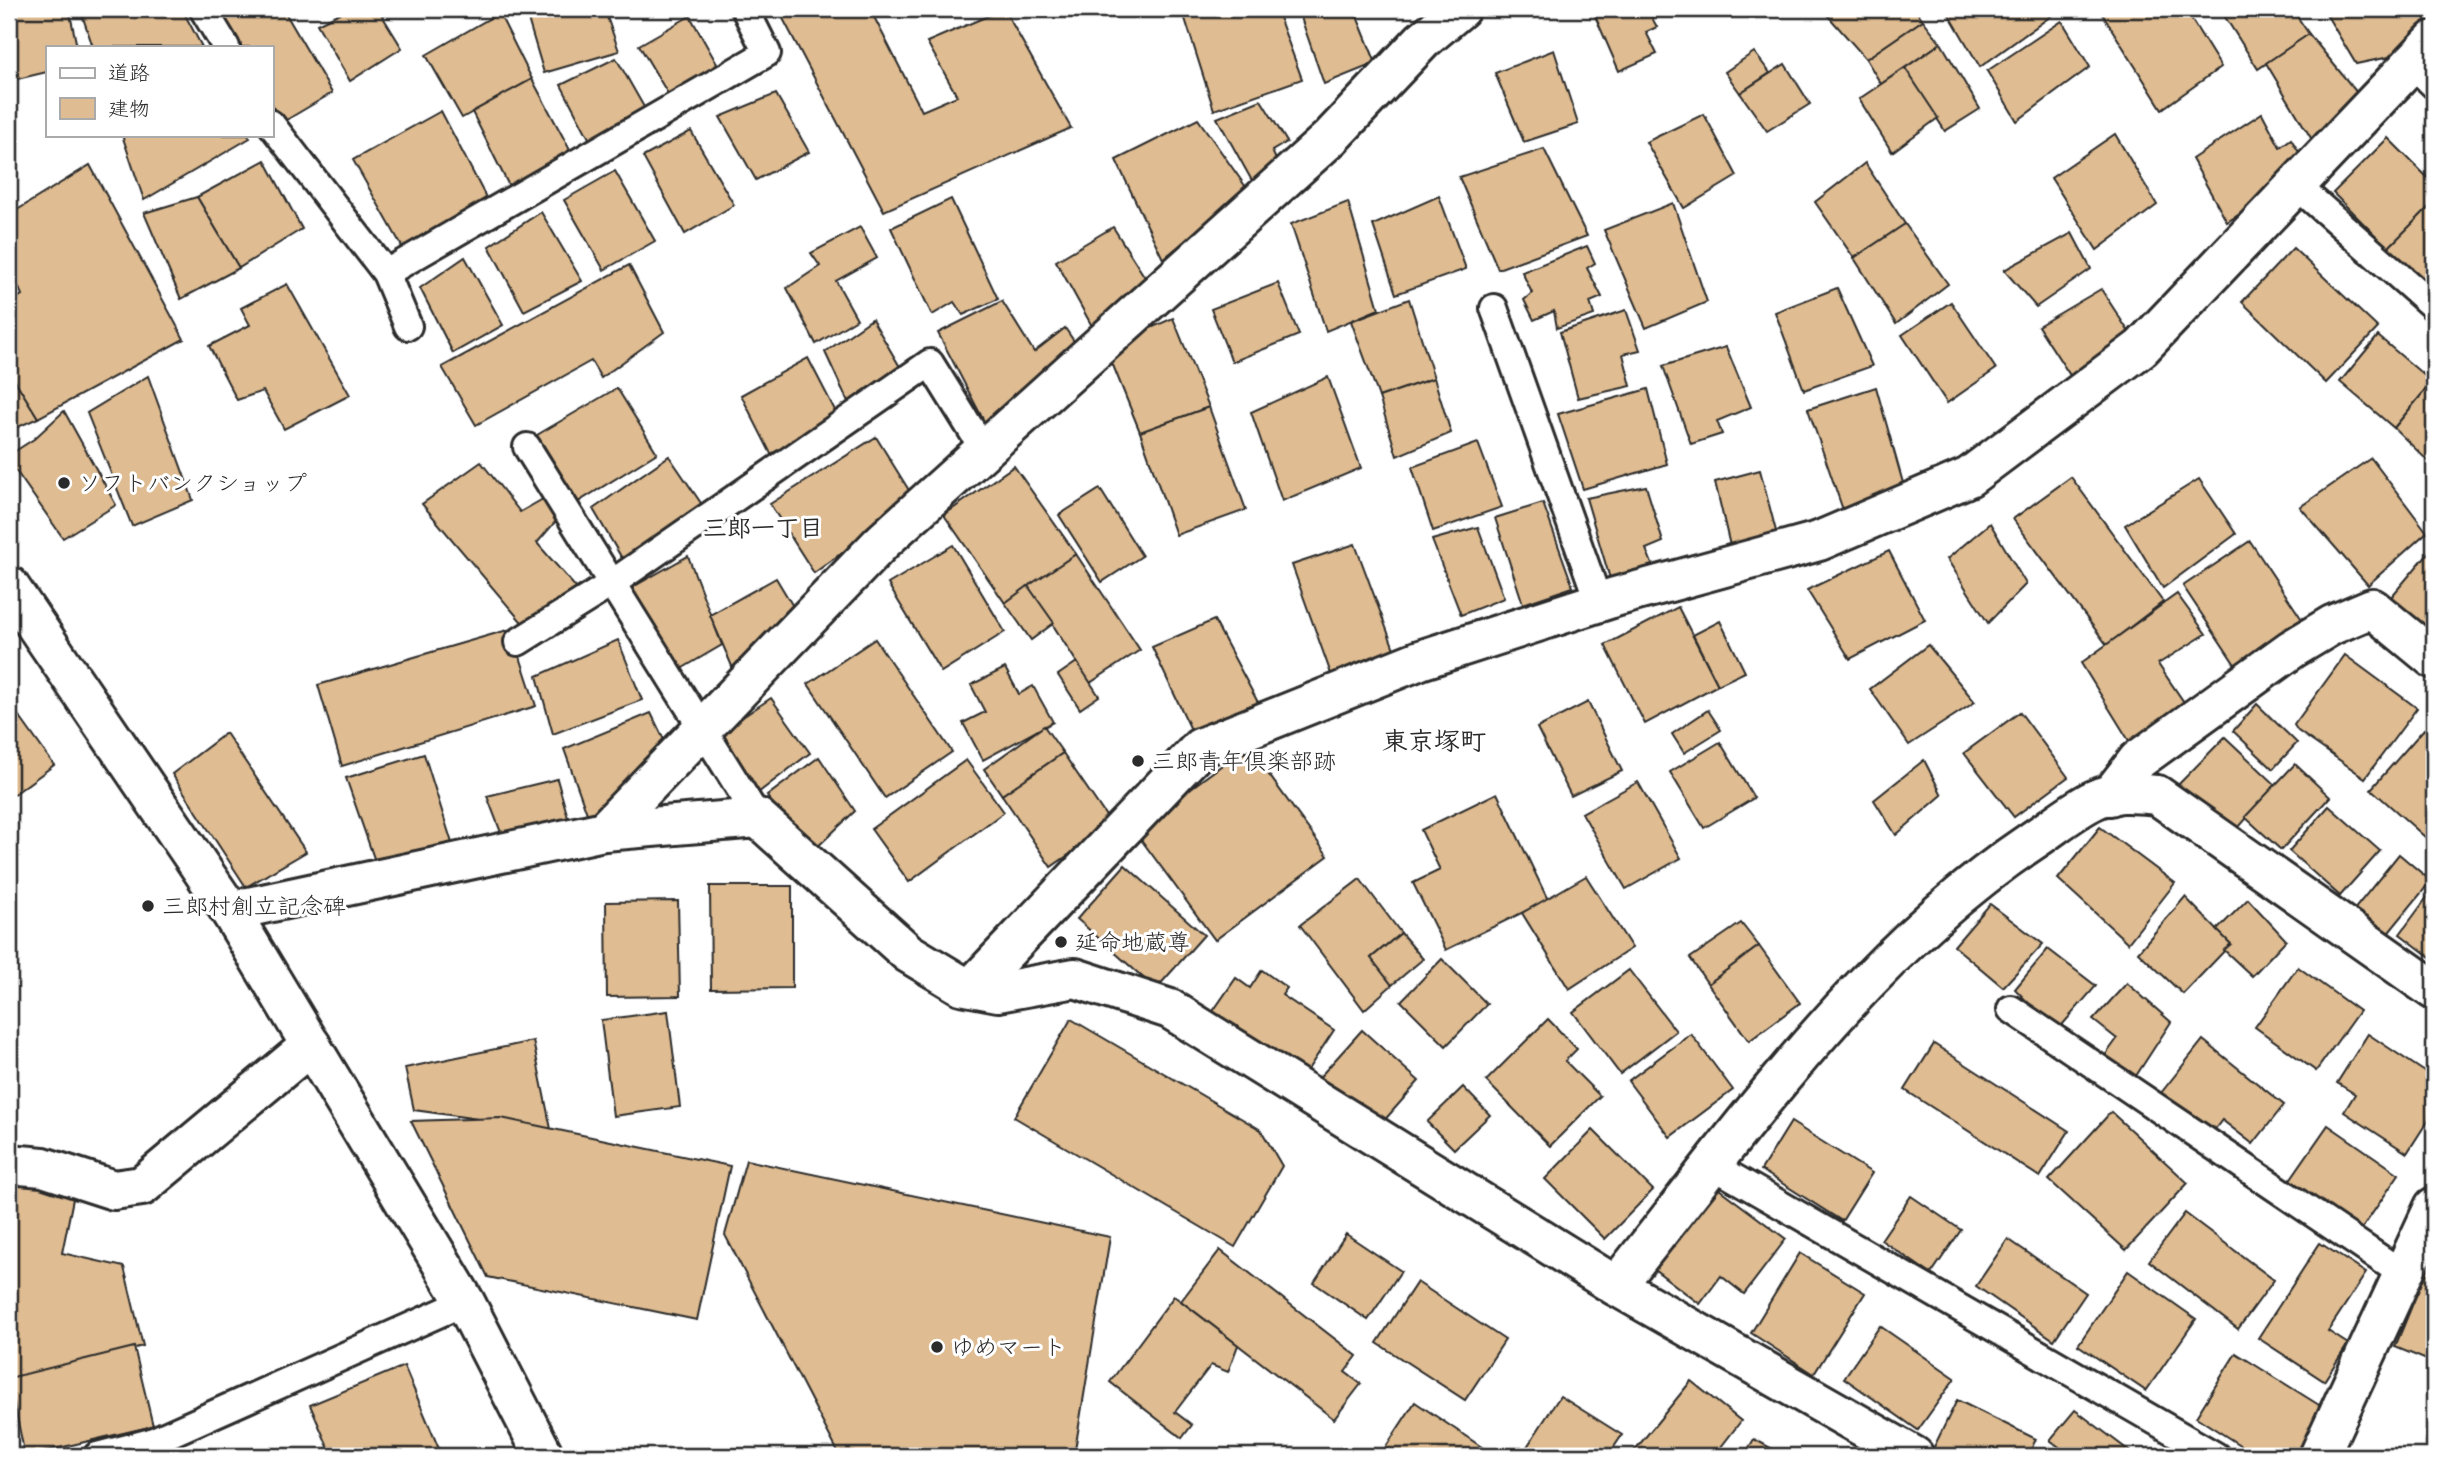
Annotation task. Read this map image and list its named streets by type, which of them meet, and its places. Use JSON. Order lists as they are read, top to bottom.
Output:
{
  "districts": ["三郎一丁目", "東京塚町"],
  "places": [
    "ソフトバンクショップ",
    "三郎青年倶楽部跡",
    "三郎村創立記念碑",
    "延命地蔵尊",
    "ゆめマート"
  ],
  "legend": ["道路", "建物"]
}
